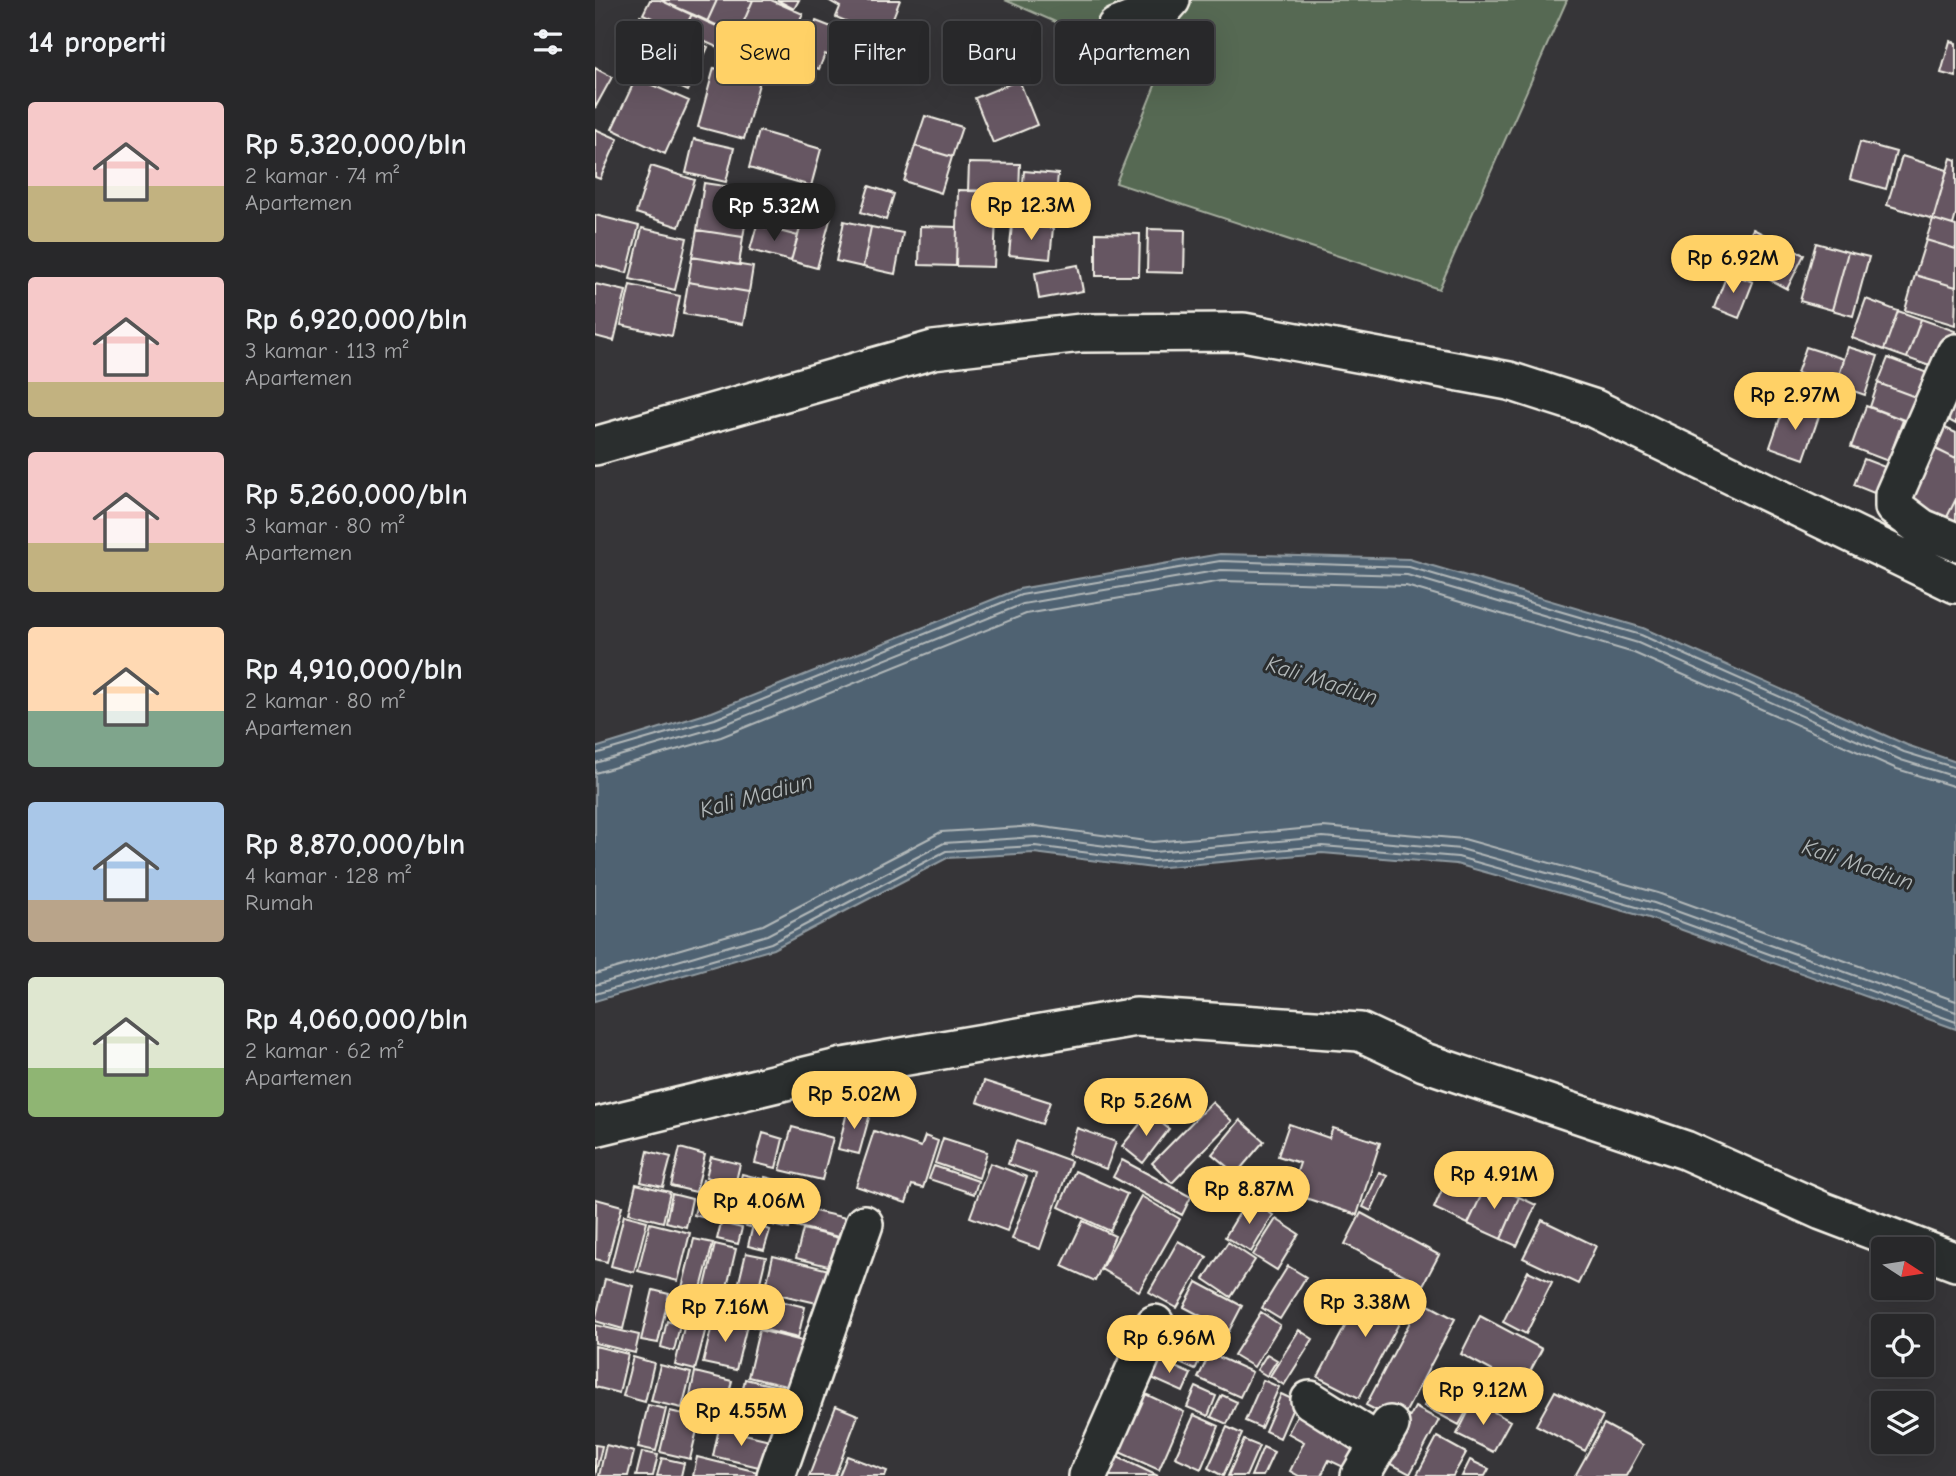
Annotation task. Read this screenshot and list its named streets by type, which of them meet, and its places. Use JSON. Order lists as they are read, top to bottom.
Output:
{
  "water": ["Kali Madiun"],
  "north": "right",
  "page": {
    "heading": "14 properti",
    "chip": [
      "Beli",
      "Sewa",
      "Filter",
      "Baru",
      "Apartemen"
    ],
    "list": [
      {
        "name": "Rp 5,320,000/bln",
        "note": "2 kamar · 74 m² · Apartemen"
      },
      {
        "name": "Rp 6,920,000/bln",
        "note": "3 kamar · 113 m² · Apartemen"
      },
      {
        "name": "Rp 5,260,000/bln",
        "note": "3 kamar · 80 m² · Apartemen"
      },
      {
        "name": "Rp 4,910,000/bln",
        "note": "2 kamar · 80 m² · Apartemen"
      },
      {
        "name": "Rp 8,870,000/bln",
        "note": "4 kamar · 128 m² · Rumah"
      },
      {
        "name": "Rp 4,060,000/bln",
        "note": "2 kamar · 62 m² · Apartemen"
      }
    ],
    "price": [
      "Rp 12.3M",
      "Rp 5.32M",
      "Rp 6.92M",
      "Rp 2.97M",
      "Rp 5.02M",
      "Rp 5.26M",
      "Rp 4.91M",
      "Rp 8.87M",
      "Rp 4.06M",
      "Rp 3.38M",
      "Rp 7.16M",
      "Rp 6.96M",
      "Rp 9.12M",
      "Rp 4.55M"
    ]
  }
}
